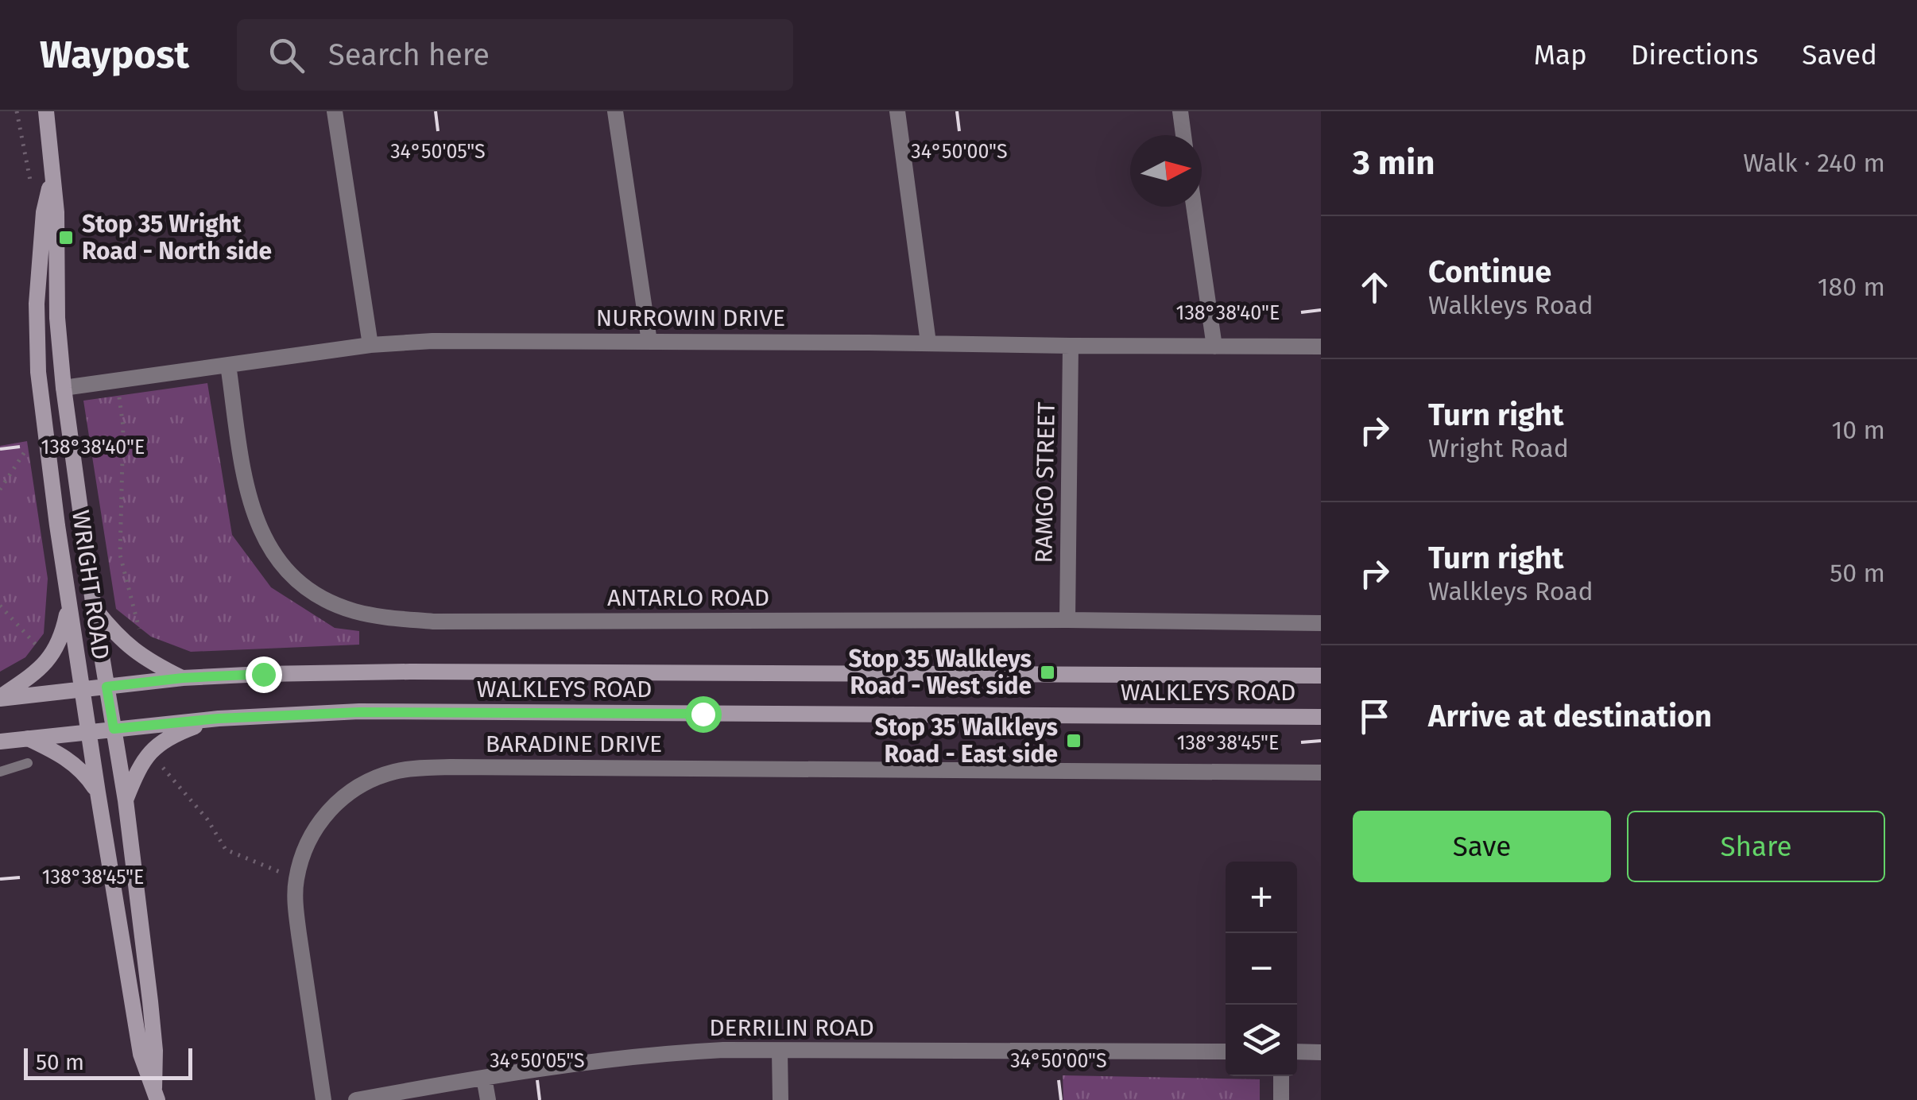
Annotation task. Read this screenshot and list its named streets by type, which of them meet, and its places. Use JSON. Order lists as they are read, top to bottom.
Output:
{
  "streets": {
    "main road": ["WRIGHT ROAD", "WALKLEYS ROAD"],
    "street": [
      "NURROWIN DRIVE",
      "RAMGO STREET",
      "ANTARLO ROAD",
      "BARADINE DRIVE",
      "DERRILIN ROAD"
    ]
  },
  "crossings": [
    ["NURROWIN DRIVE", "RAMGO STREET"],
    ["NURROWIN DRIVE", "WRIGHT ROAD"],
    ["NURROWIN DRIVE", "ANTARLO ROAD"],
    ["RAMGO STREET", "ANTARLO ROAD"],
    ["WRIGHT ROAD", "WALKLEYS ROAD"]
  ],
  "places": {
    "transit": ["Stop 35 Wright Road - North side", "Stop 35 Walkleys Road - West side", "Stop 35 Walkleys Road - East side"]
  },
  "scale_bar": "50 m",
  "north": "right",
  "page": {
    "header": "Waypost",
    "search": "Search here",
    "nav": ["Map", "Directions", "Saved"],
    "heading": ["3 min", "Walk · 240 m"],
    "list": [
      ["Continue", "Walkleys Road", "180 m"],
      ["Turn right", "Wright Road", "10 m"],
      ["Turn right", "Walkleys Road", "50 m"],
      "Arrive at destination"
    ],
    "buttons": ["Save", "Share"],
    "map_buttons": ["+", "−"],
    "scale": "50 m"
  },
  "coordinates": [
    "34°50'05\"S",
    "34°50'00\"S",
    "138°38'40\"E",
    "138°38'45\"E"
  ]
}
